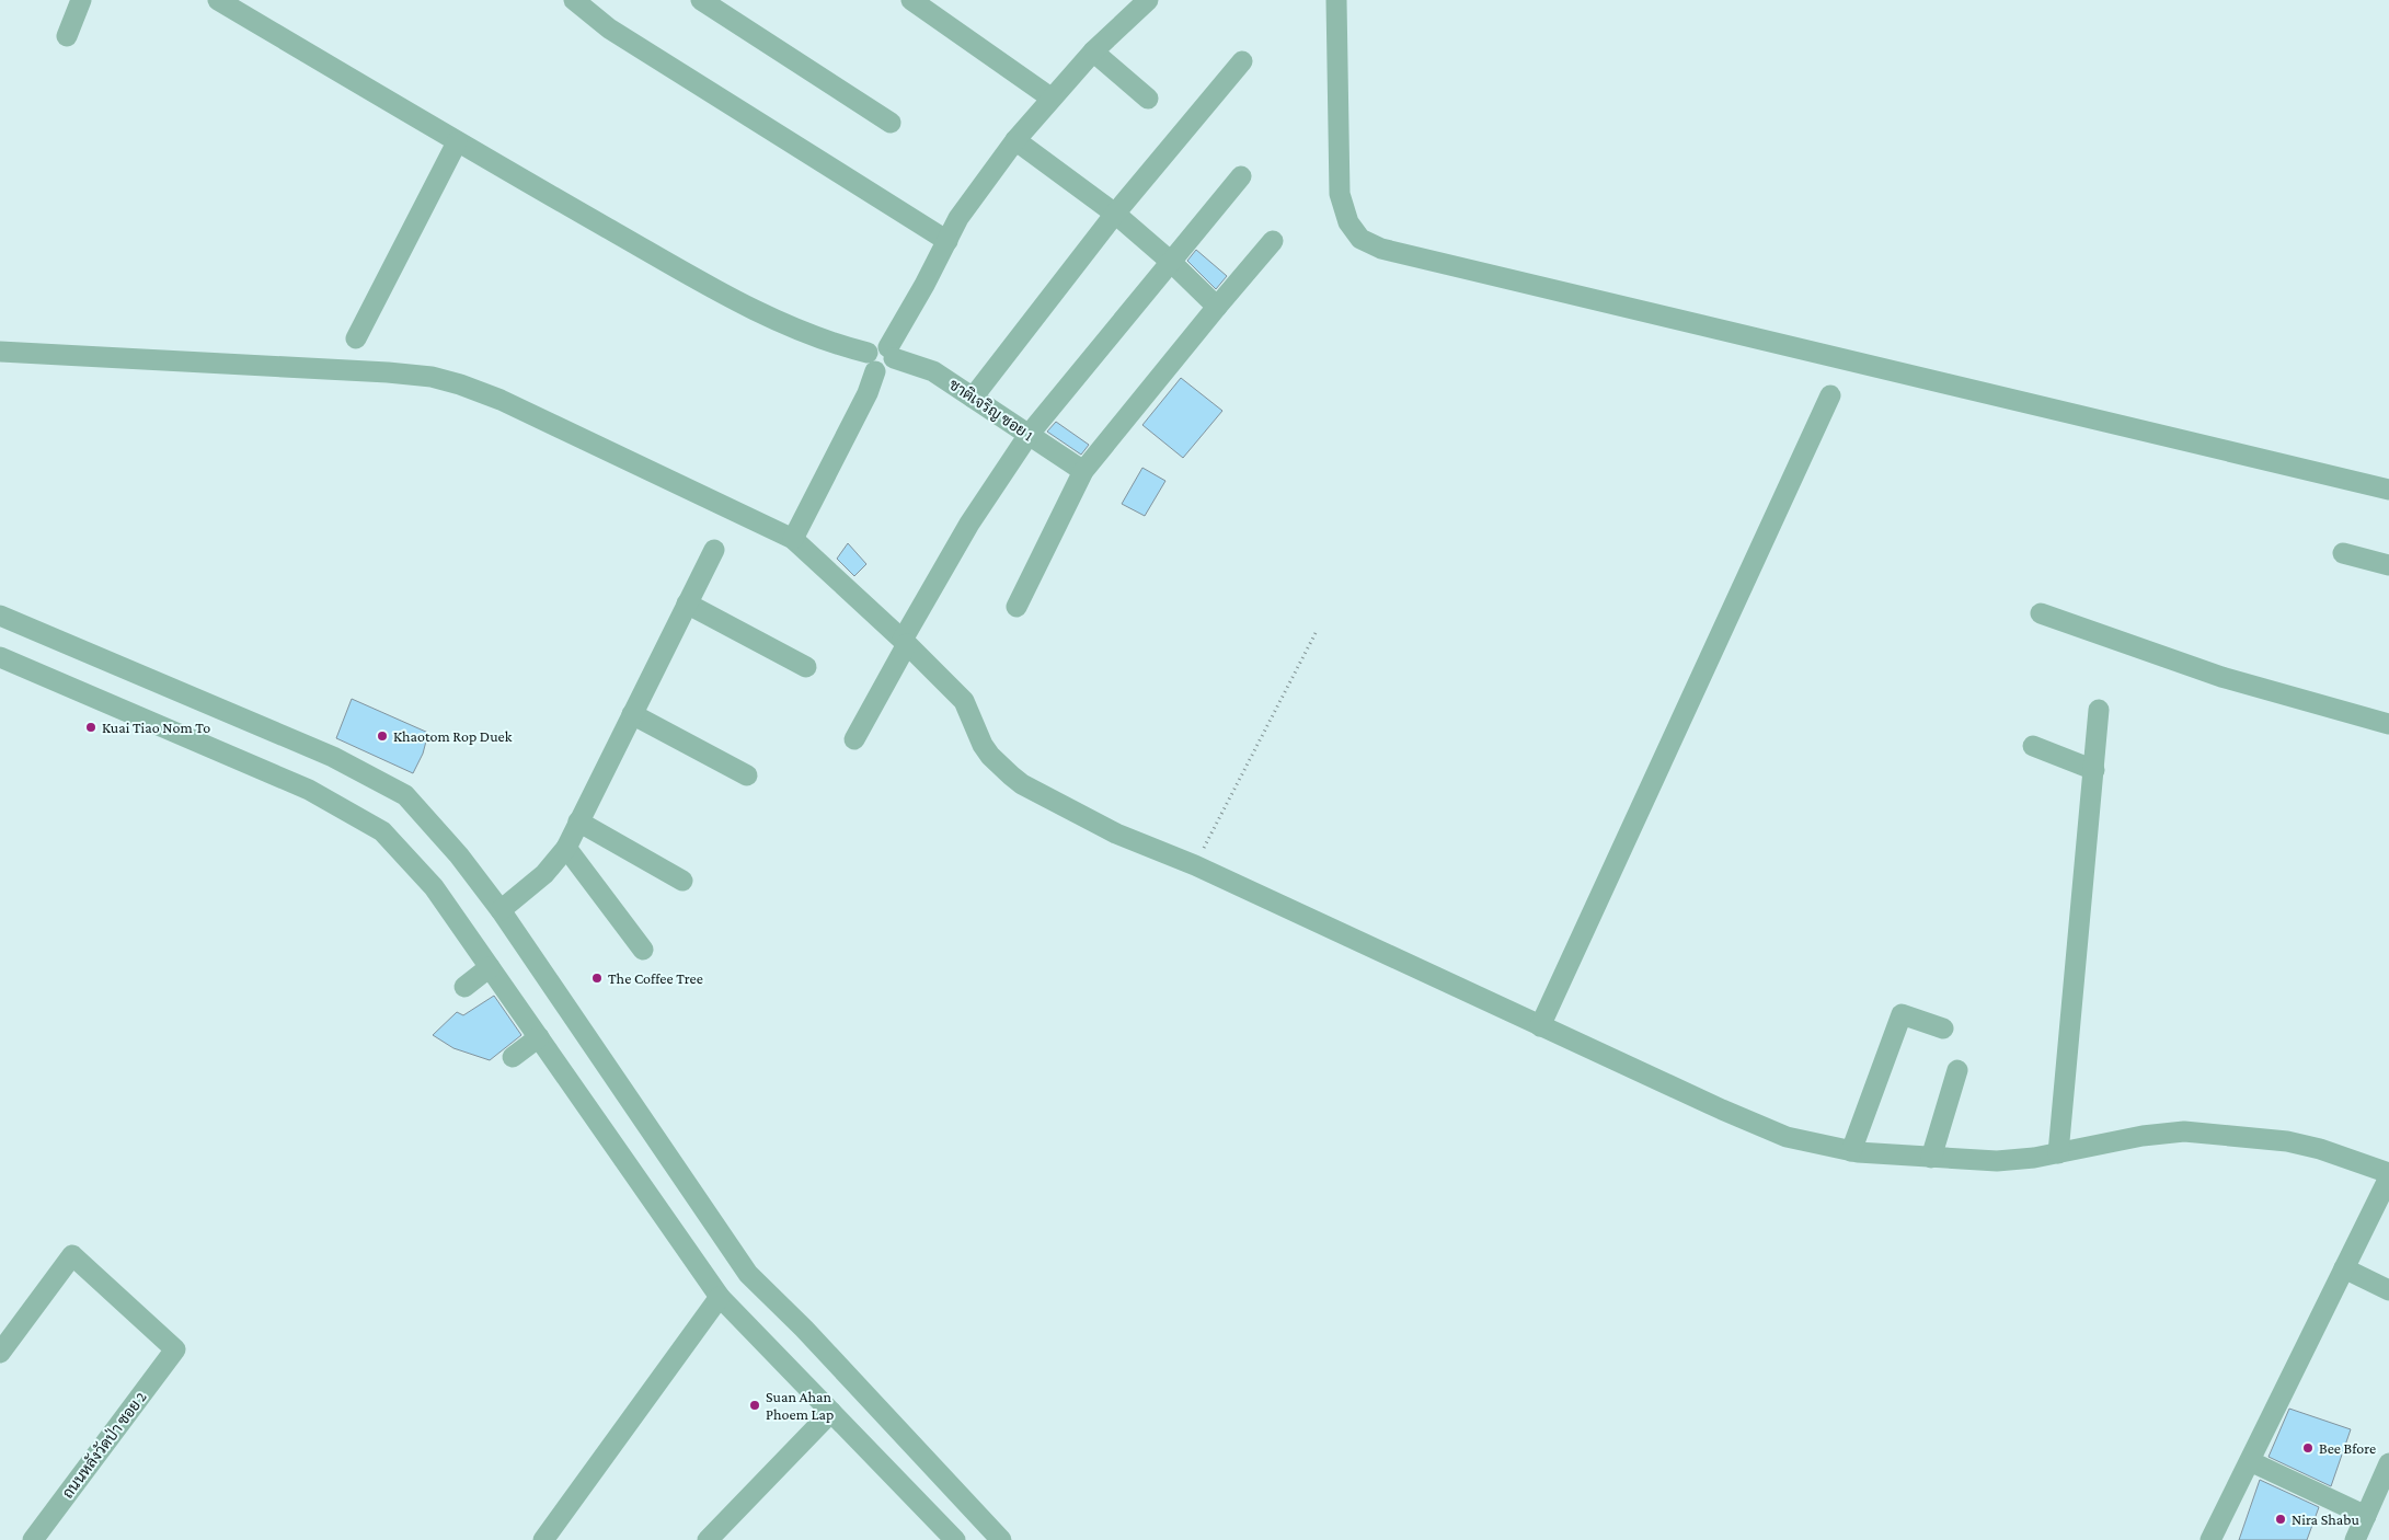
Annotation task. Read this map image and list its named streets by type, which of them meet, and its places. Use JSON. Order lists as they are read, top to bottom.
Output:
{
  "streets": {
    "street": ["ชาติเจริญ ซอย 1", "ถนนหลังวัดป่า ซอย 2"]
  },
  "places": [
    "Kuai Tiao Nom To",
    "Khaotom Rop Duek",
    "The Coffee Tree",
    "Suan Ahan Phoem Lap",
    "Bee Bfore",
    "Nira Shabu"
  ]
}
